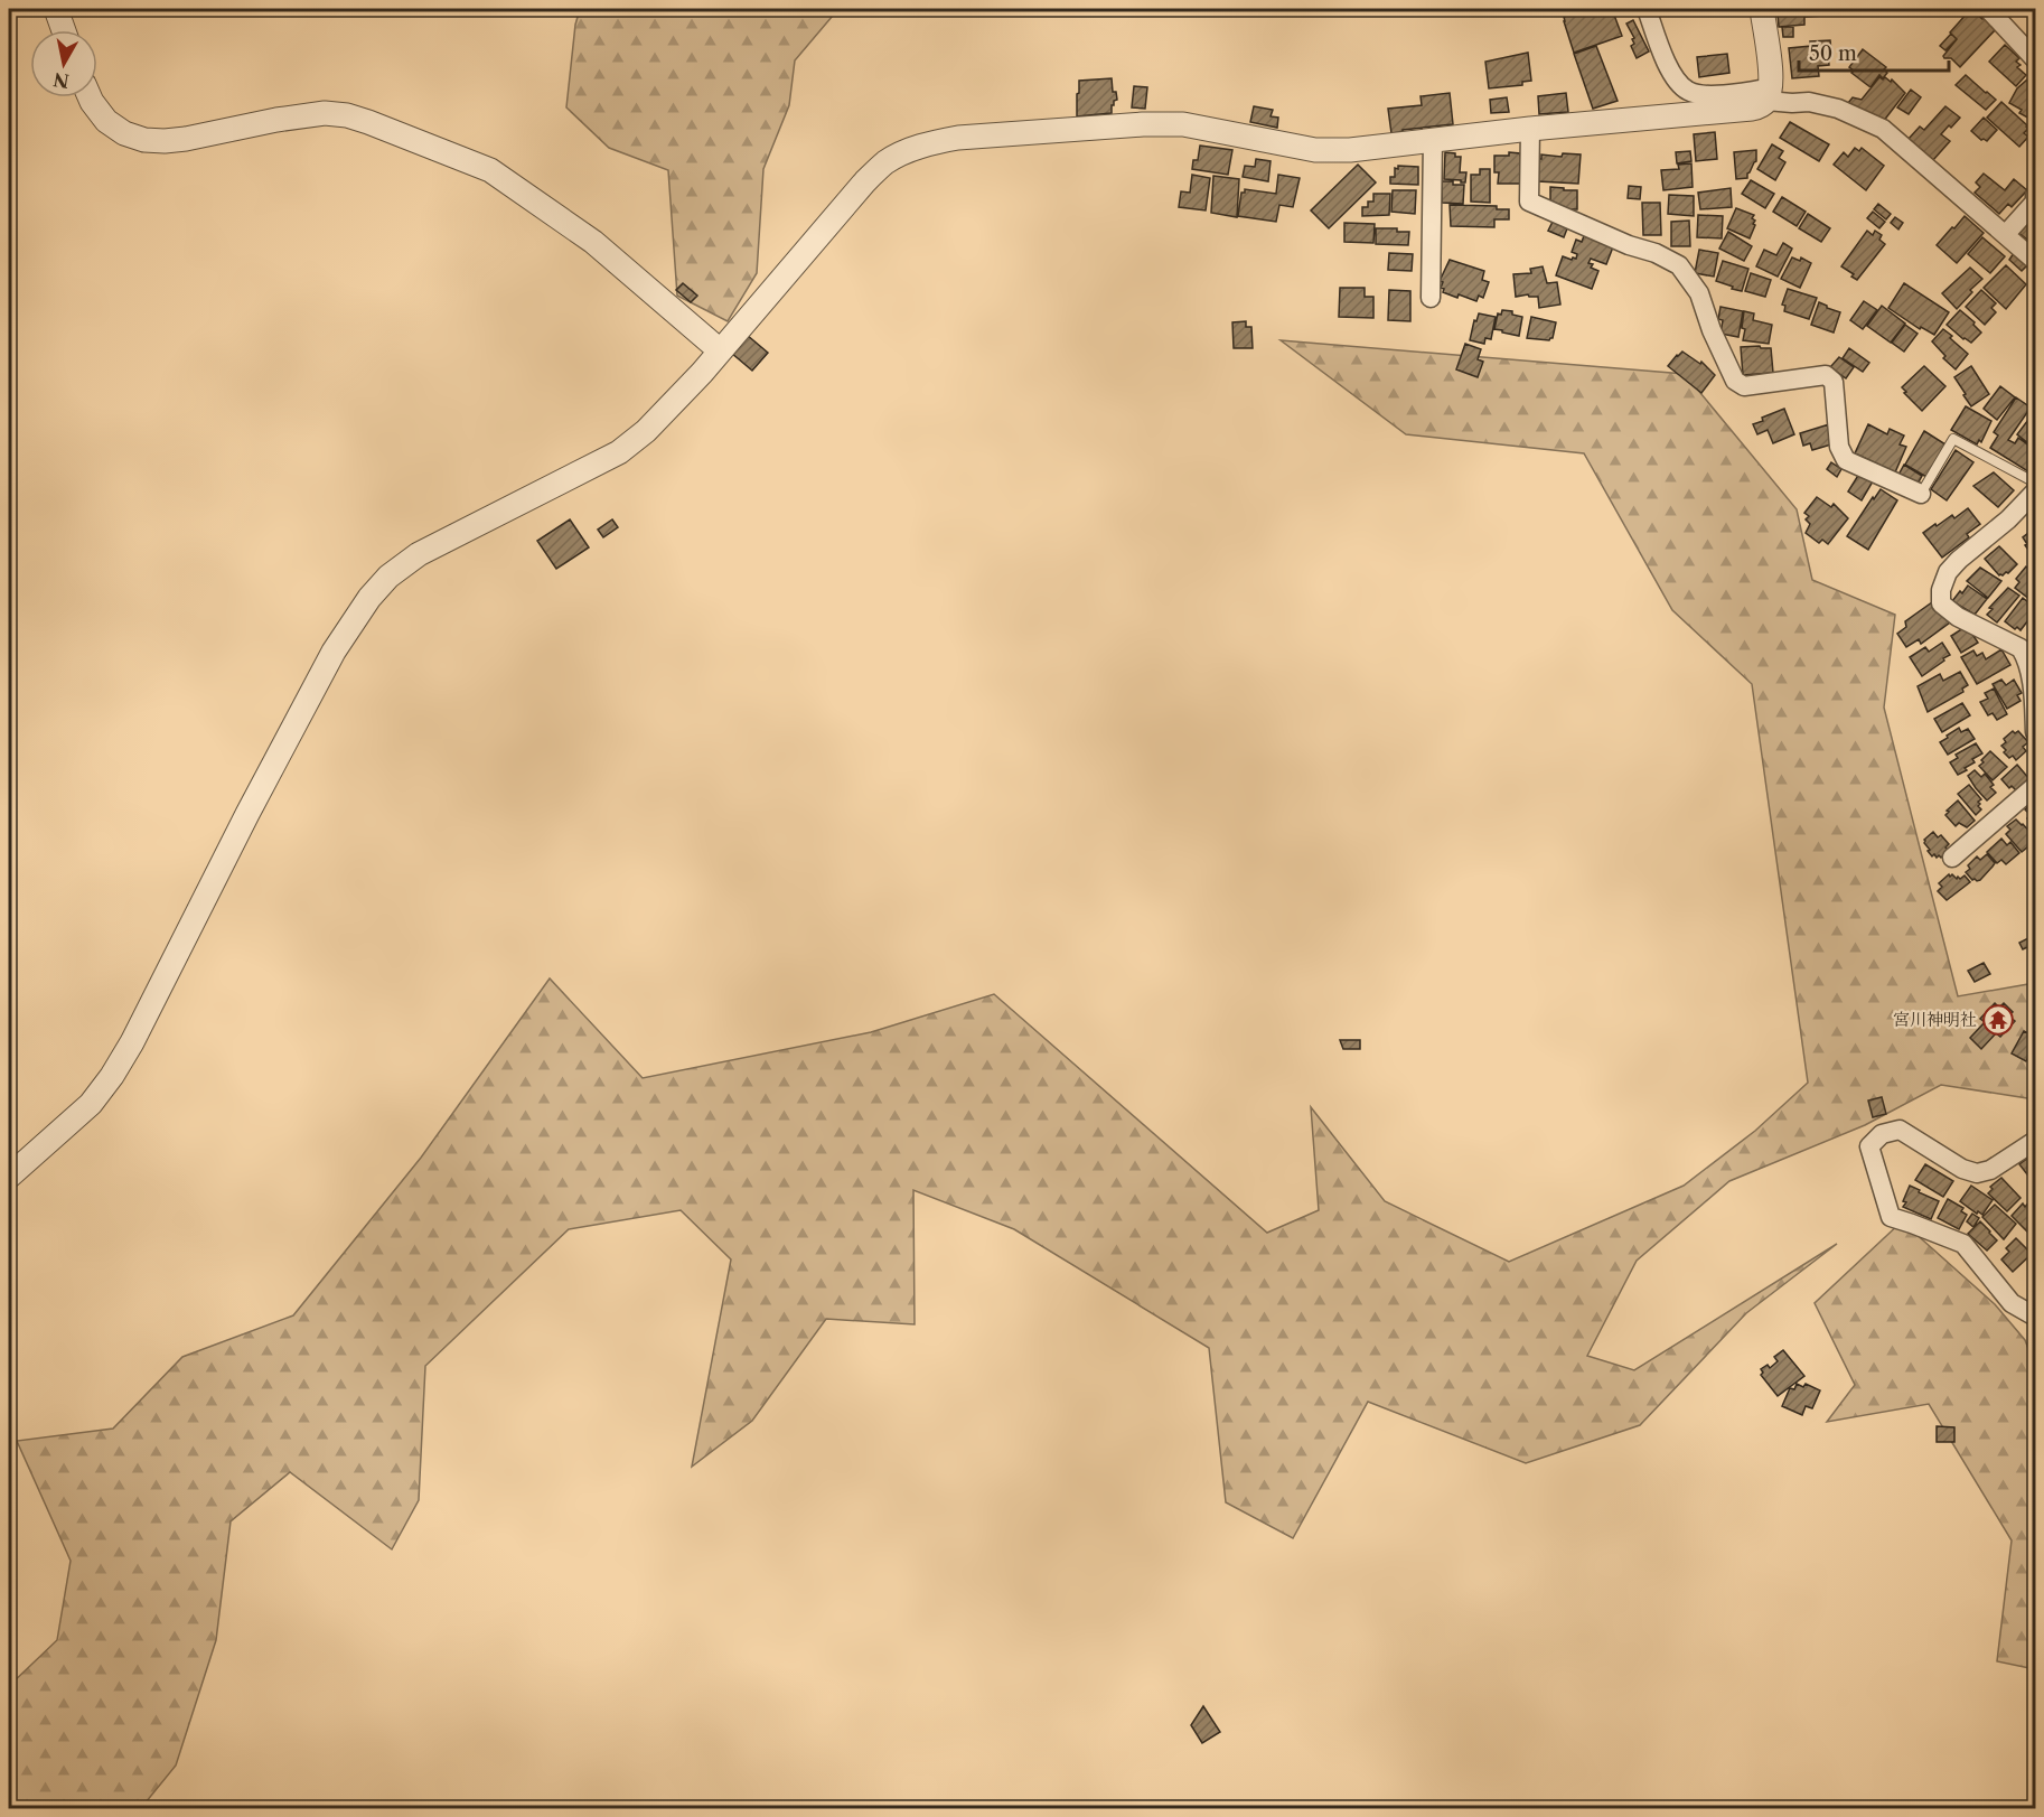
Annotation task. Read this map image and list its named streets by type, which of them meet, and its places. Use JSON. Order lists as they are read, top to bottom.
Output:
{
  "places": {
    "temple": ["宮川神明社"]
  },
  "scale_bar": "50 m",
  "north": "bottom"
}
